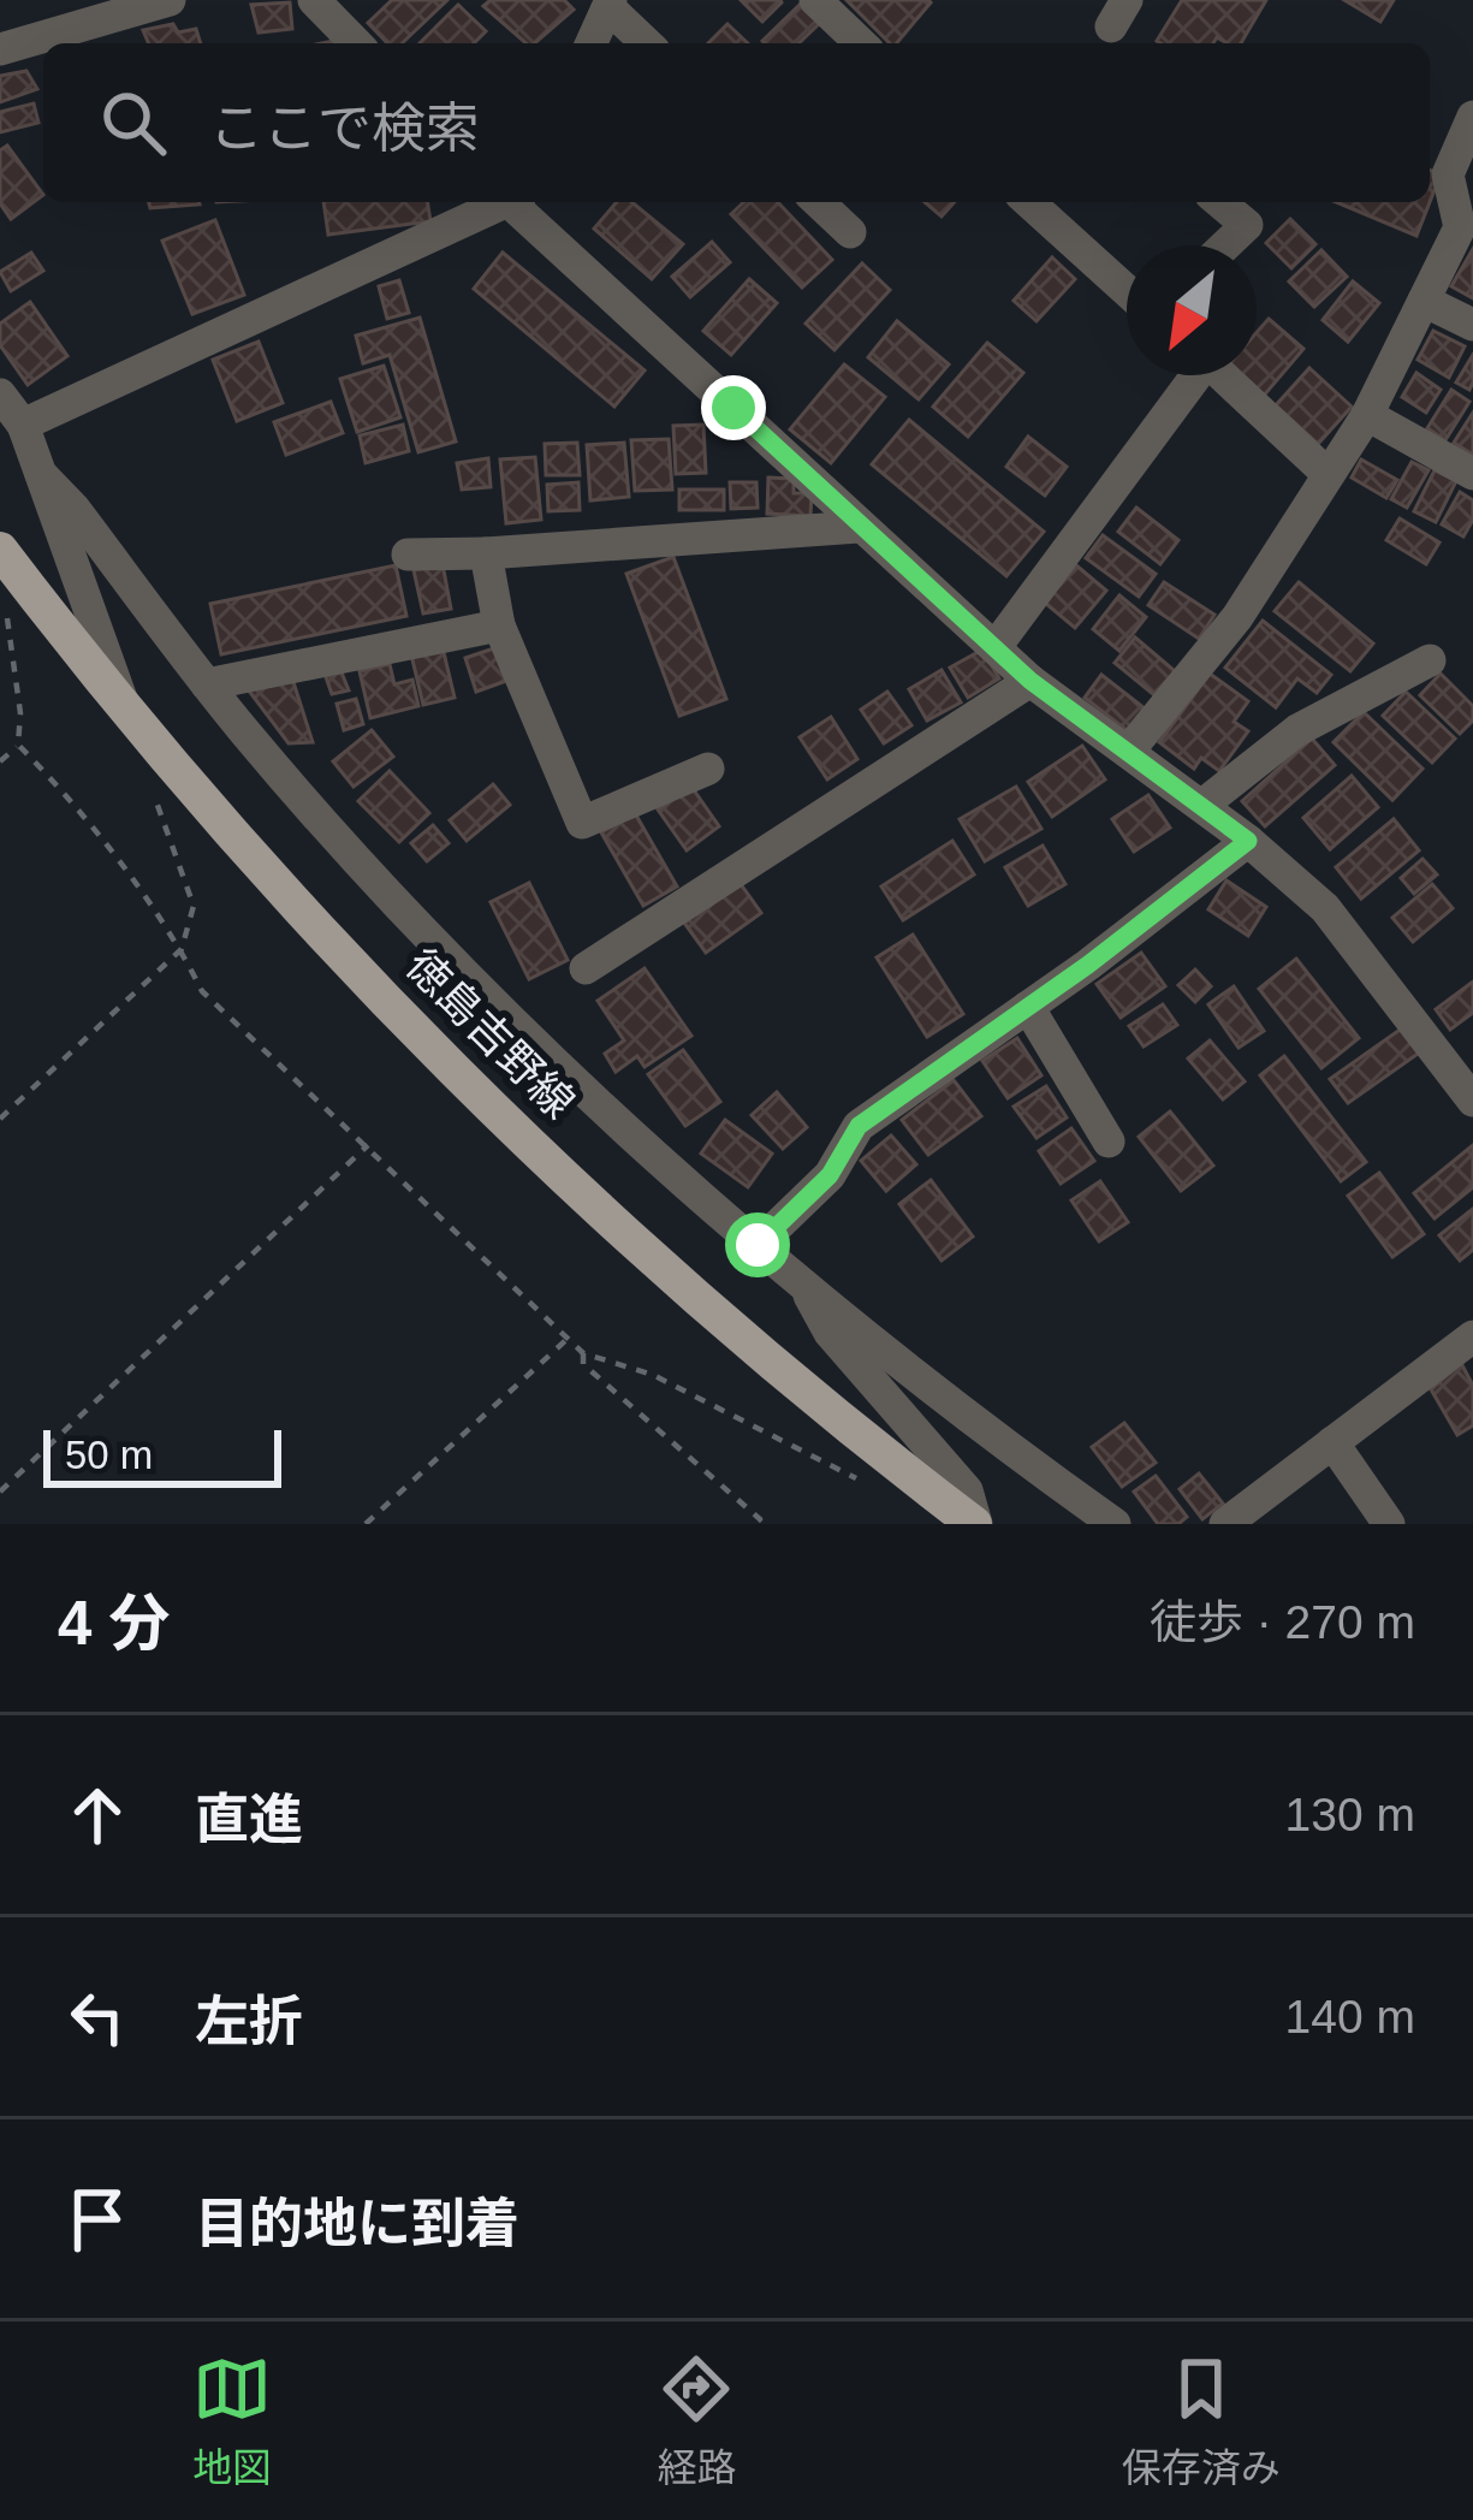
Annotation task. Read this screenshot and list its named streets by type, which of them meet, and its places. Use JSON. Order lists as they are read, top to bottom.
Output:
{
  "streets": {
    "main road": ["徳島吉野線"]
  },
  "scale_bar": "50 m",
  "north": "bottom left",
  "page": {
    "search": "ここで検索",
    "scale": "50 m",
    "heading": ["4 分", "徒歩 · 270 m"],
    "list": [
      ["直進", "130 m"],
      ["左折", "140 m"],
      "目的地に到着"
    ],
    "nav": ["地図", "経路", "保存済み"]
  }
}
